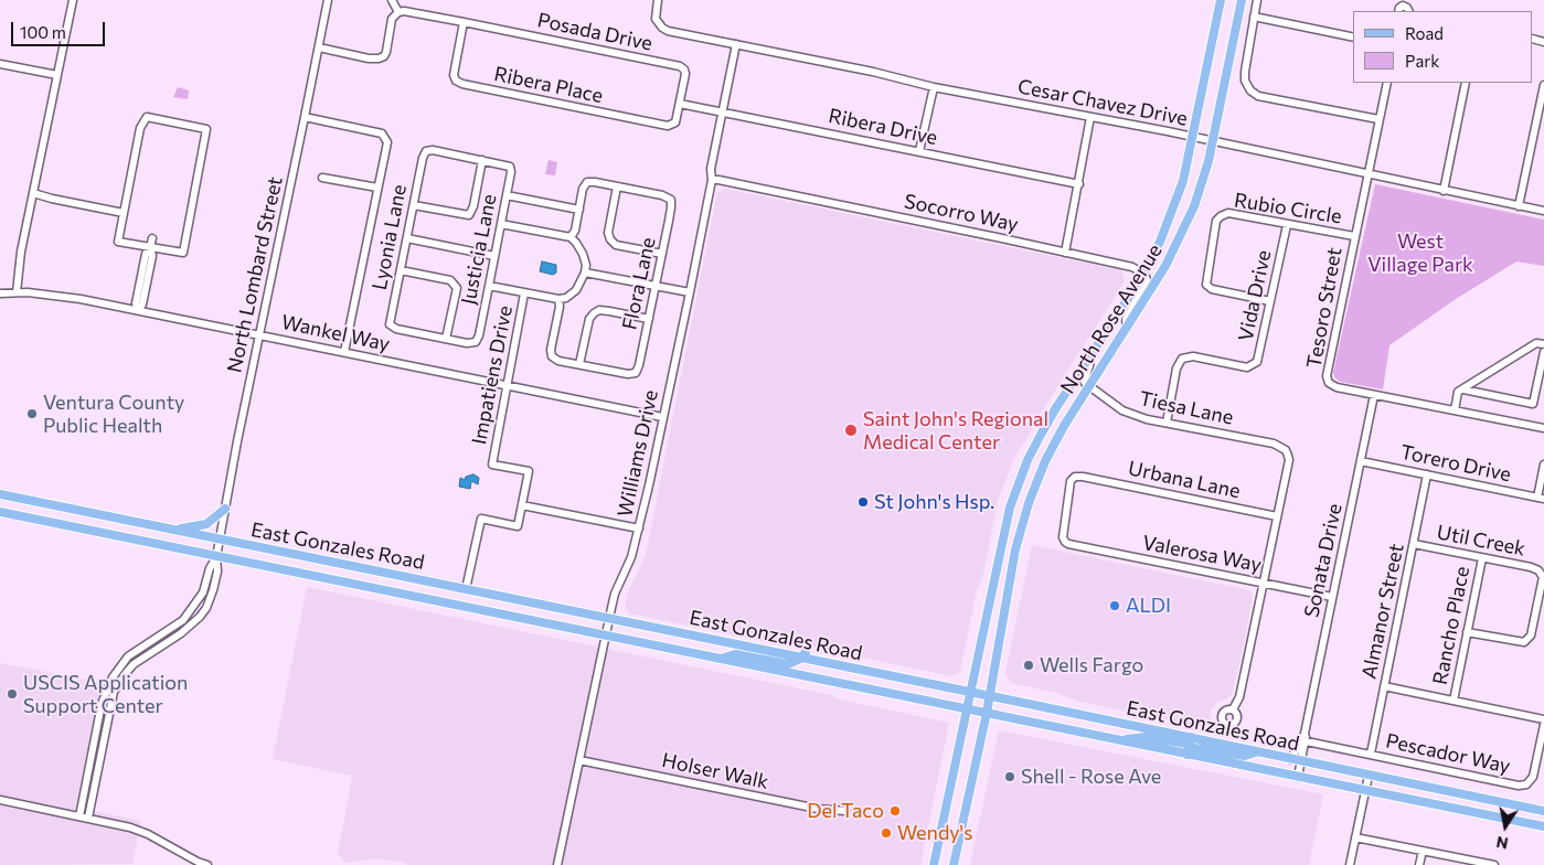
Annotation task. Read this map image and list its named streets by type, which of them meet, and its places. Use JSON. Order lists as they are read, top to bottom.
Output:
{
  "streets": {
    "main road": ["North Rose Avenue", "East Gonzales Road"],
    "street": [
      "Posada Drive",
      "Ribera Place",
      "Cesar Chavez Drive",
      "Ribera Drive",
      "Rubio Circle",
      "Socorro Way",
      "Lyonia Lane",
      "Justicia Lane",
      "North Lombard Street",
      "Flora Lane",
      "Vida Drive",
      "Tesoro Street",
      "Wankel Way",
      "Impatiens Drive",
      "Tiesa Lane",
      "Williams Drive",
      "Torero Drive",
      "Urbana Lane",
      "Util Creek",
      "Valerosa Way",
      "Sonata Drive",
      "Almanor Street",
      "Rancho Place",
      "Pescador Way",
      "Holser Walk"
    ]
  },
  "crossings": [
    ["Posada Drive", "Ribera Place"],
    ["Posada Drive", "Ribera Drive"],
    ["Ribera Place", "Ribera Drive"],
    ["Cesar Chavez Drive", "Tesoro Street"],
    ["Cesar Chavez Drive", "North Rose Avenue"],
    ["Cesar Chavez Drive", "Williams Drive"],
    ["Ribera Drive", "Williams Drive"],
    ["Rubio Circle", "Vida Drive"],
    ["Rubio Circle", "Tesoro Street"],
    ["Socorro Way", "North Rose Avenue"],
    ["Socorro Way", "Williams Drive"],
    ["Lyonia Lane", "Justicia Lane"],
    ["North Lombard Street", "Wankel Way"],
    ["North Lombard Street", "East Gonzales Road"],
    ["Vida Drive", "Tiesa Lane"],
    ["Tesoro Street", "Sonata Drive"],
    ["North Rose Avenue", "Tiesa Lane"],
    ["North Rose Avenue", "East Gonzales Road"],
    ["Wankel Way", "Impatiens Drive"],
    ["Wankel Way", "Williams Drive"],
    ["Tiesa Lane", "Urbana Lane"],
    ["Williams Drive", "East Gonzales Road"],
    ["Williams Drive", "Holser Walk"],
    ["Torero Drive", "Sonata Drive"],
    ["Torero Drive", "Almanor Street"],
    ["Urbana Lane", "Valerosa Way"],
    ["Util Creek", "Almanor Street"],
    ["Util Creek", "Rancho Place"],
    ["East Gonzales Road", "Sonata Drive"],
    ["Valerosa Way", "Sonata Drive"],
    ["Sonata Drive", "Pescador Way"],
    ["Almanor Street", "Pescador Way"]
  ],
  "parks": ["West Village Park"],
  "places": [
    "Ventura County Public Health",
    "Saint John's Regional Medical Center",
    "St John's Hsp.",
    "ALDI",
    "Wells Fargo",
    "USCIS Application Support Center",
    "Shell - Rose Ave",
    "Del Taco",
    "Wendy's"
  ],
  "legend": ["Road", "Park"],
  "scale_bar": "100 m",
  "north": "bottom"
}
